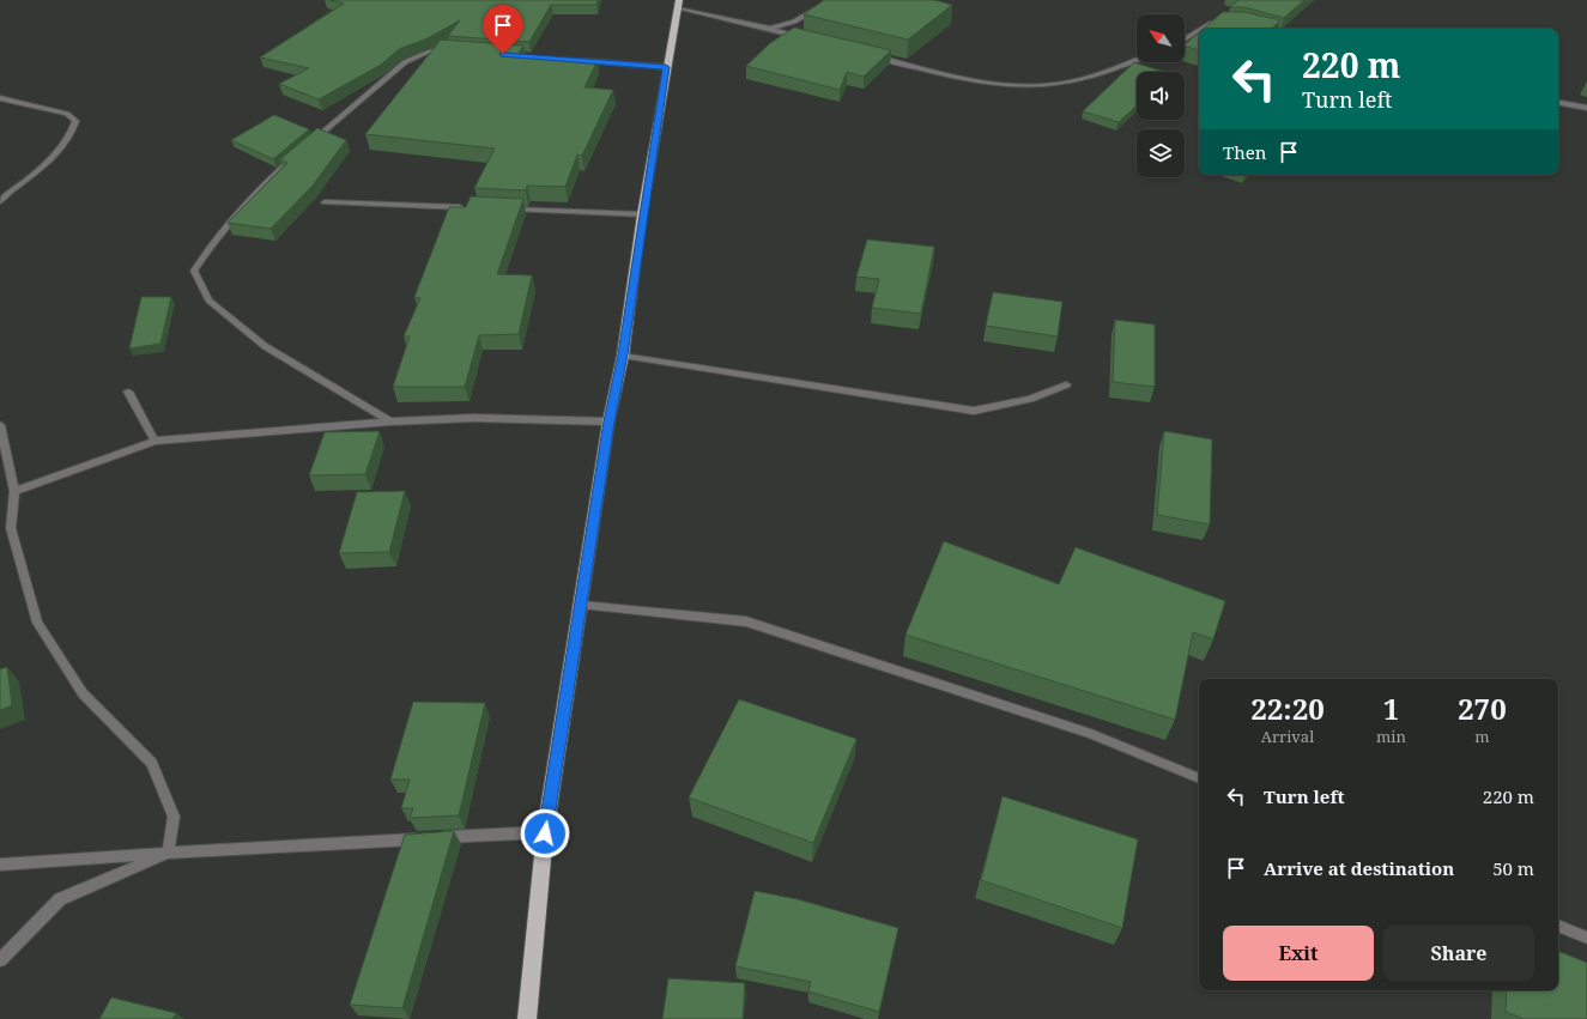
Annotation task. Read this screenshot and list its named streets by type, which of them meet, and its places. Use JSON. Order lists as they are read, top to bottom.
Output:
{
  "north": "top left",
  "page": {
    "turn": ["220 m", "Turn left"],
    "then": "Then",
    "eta": [
      "22:20",
      "Arrival",
      "1",
      "min",
      "270",
      "m"
    ],
    "list": [
      {
        "name": "Turn left",
        "value": "220 m"
      },
      {
        "name": "Arrive at destination",
        "value": "50 m"
      }
    ],
    "buttons": ["Exit", "Share"]
  }
}
